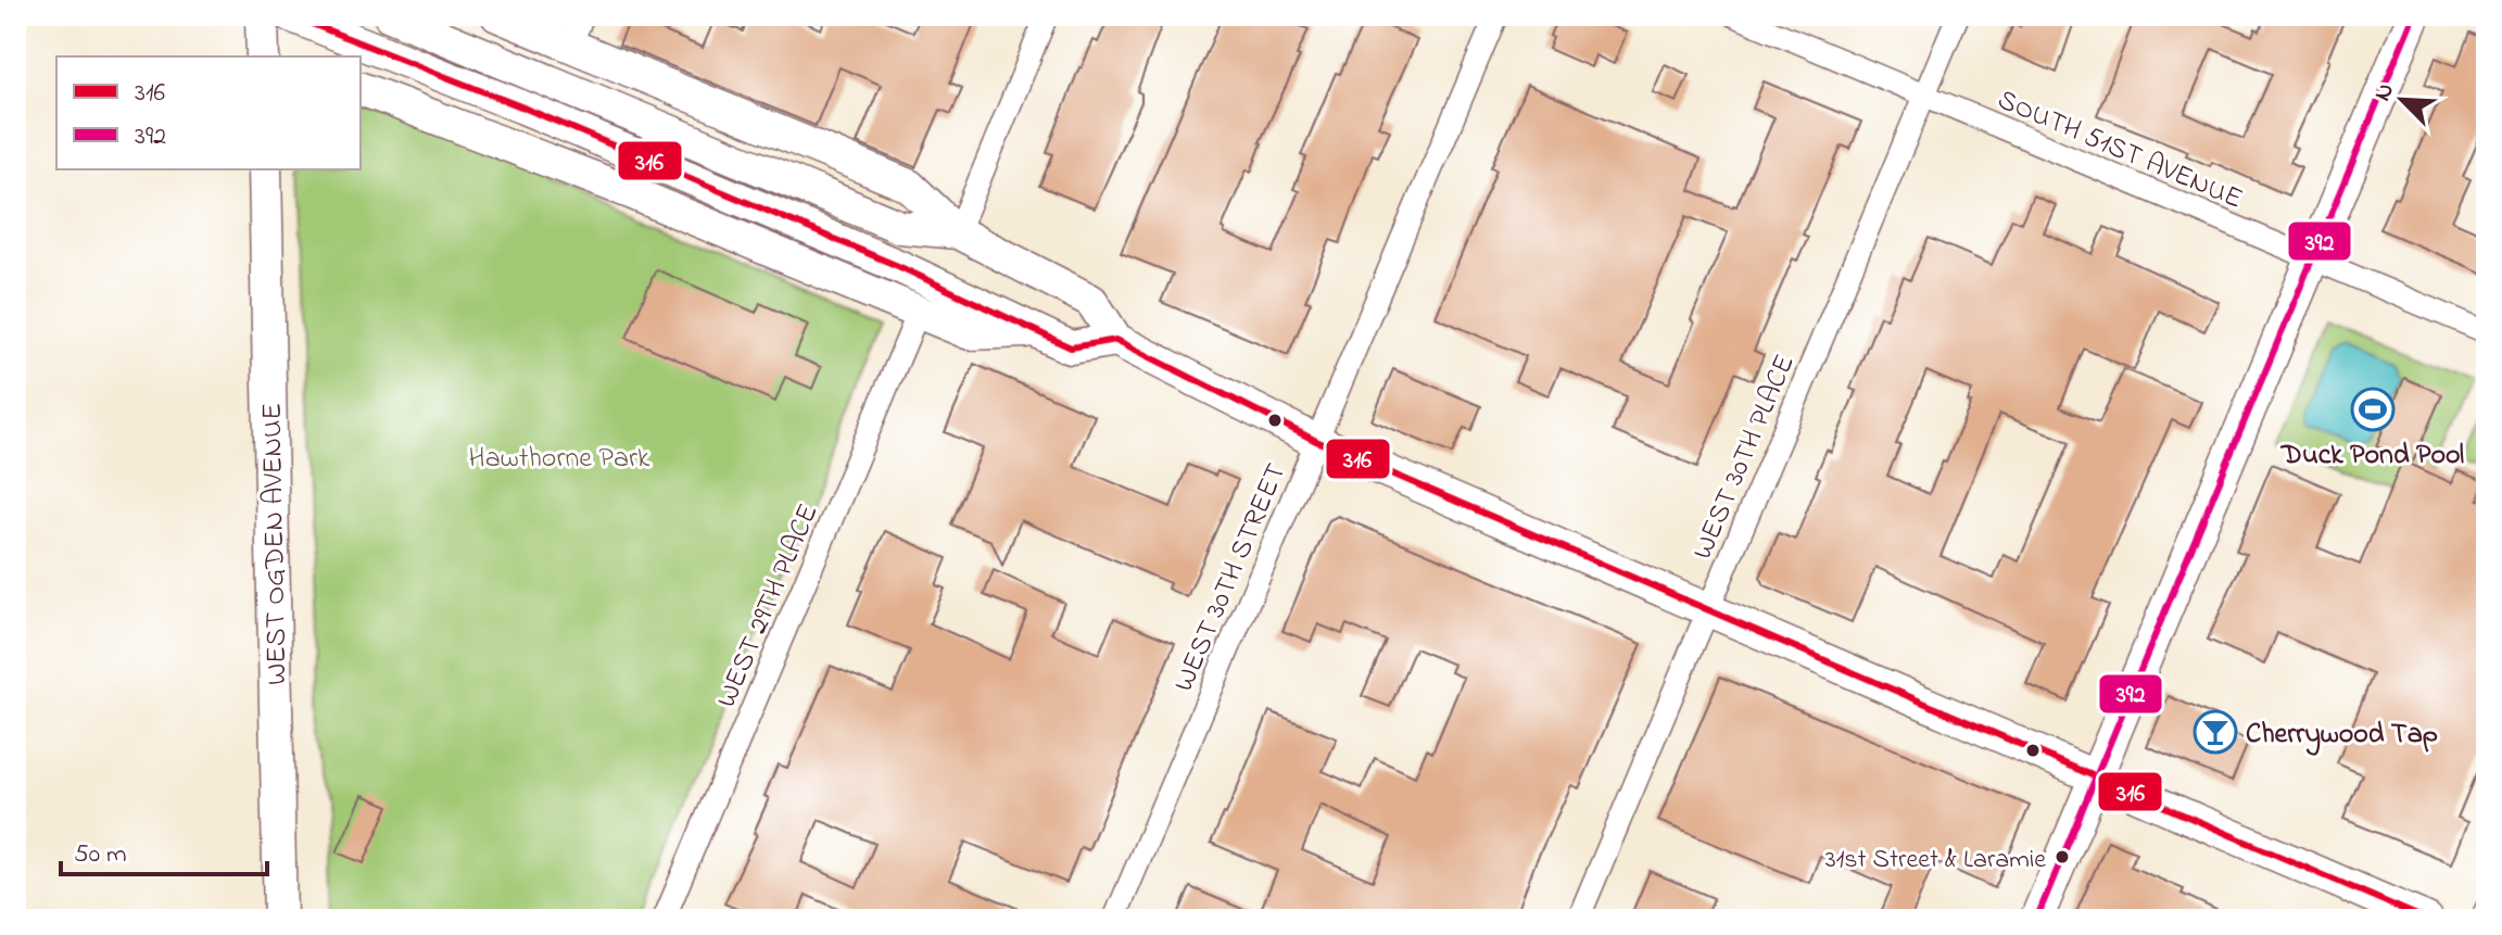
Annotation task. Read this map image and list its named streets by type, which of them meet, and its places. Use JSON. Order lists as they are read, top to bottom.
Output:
{
  "streets": {
    "main road": ["WEST OGDEN AVENUE"],
    "street": [
      "SOUTH 51ST AVENUE",
      "WEST 30TH PLACE",
      "WEST 30TH STREET",
      "WEST 29TH PLACE"
    ]
  },
  "crossings": [
    ["SOUTH 51ST AVENUE", "WEST 30TH PLACE"]
  ],
  "parks": ["Hawthorne Park"],
  "places": {
    "sports": ["Duck Pond Pool"],
    "bar": ["Cherrywood Tap"],
    "other": ["31st Street & Laramie"]
  },
  "lines": ["transit line 316", "transit line 392"],
  "legend": ["316", "392"],
  "scale_bar": "50 m",
  "north": "top left"
}
